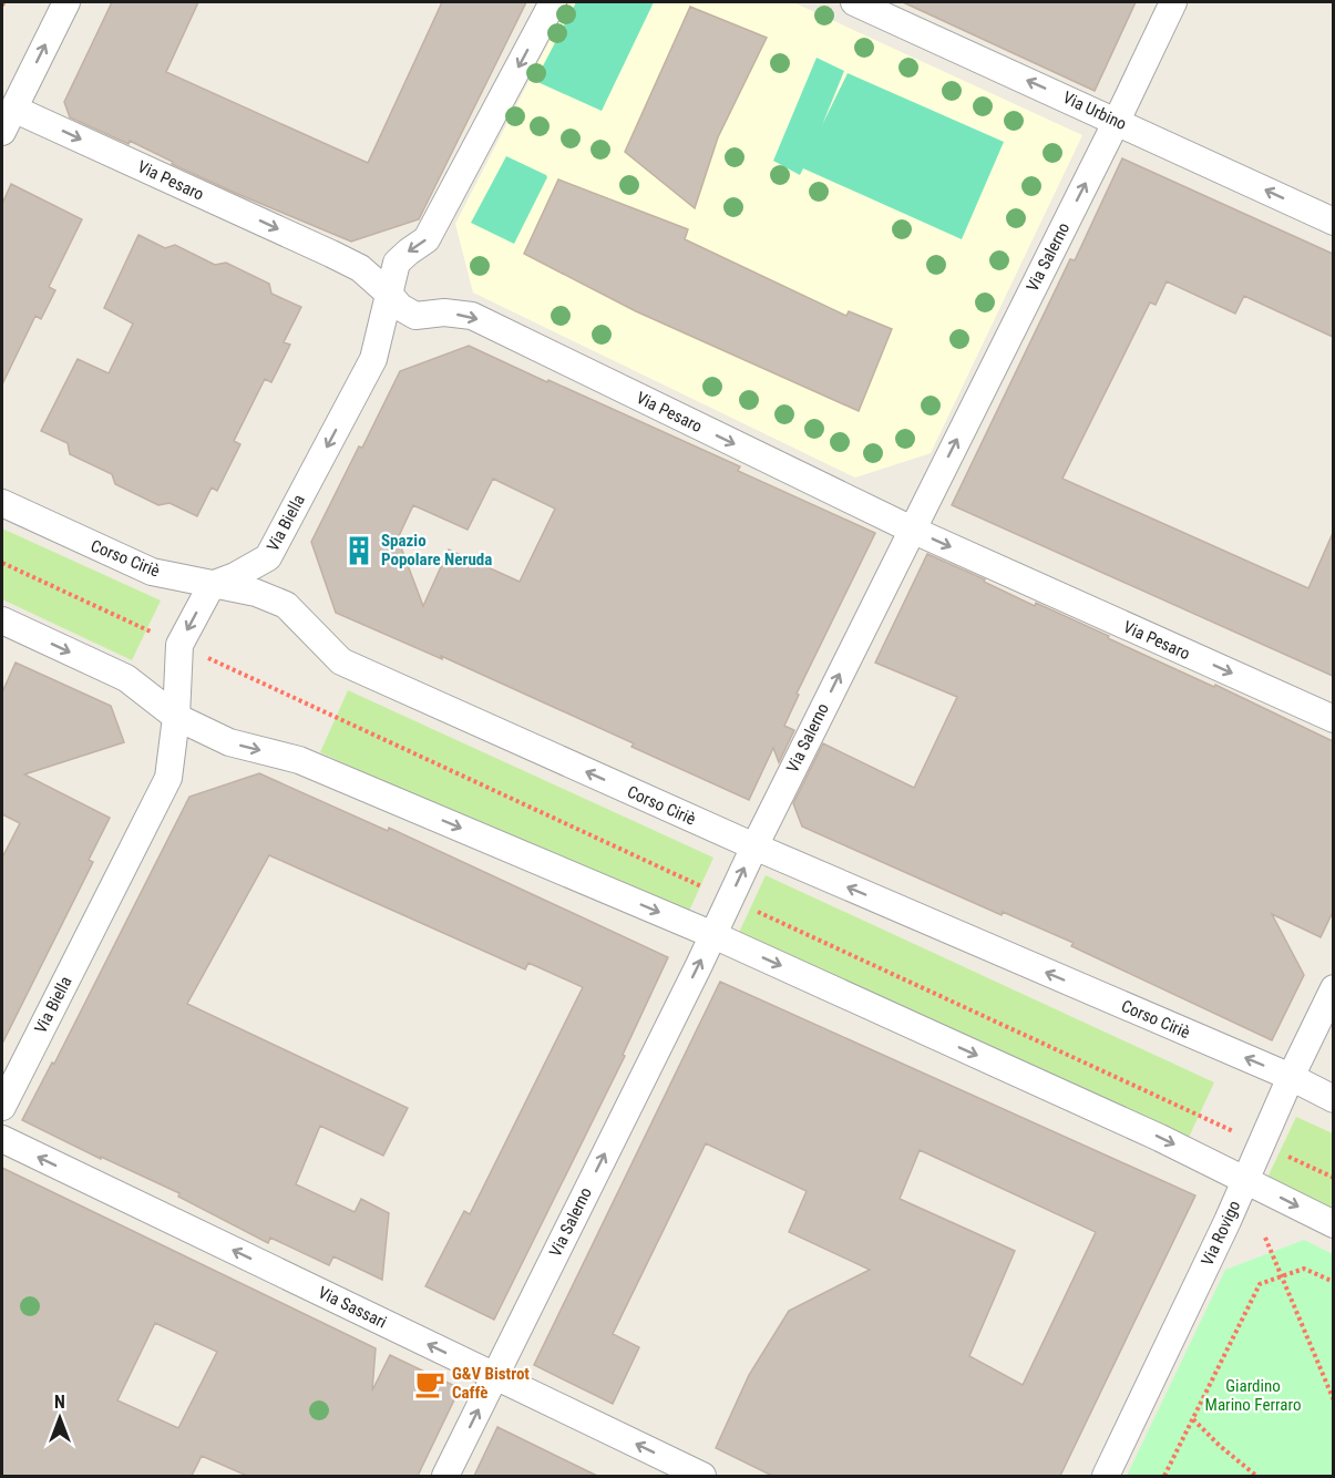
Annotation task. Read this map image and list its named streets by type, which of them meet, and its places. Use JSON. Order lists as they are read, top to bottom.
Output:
{
  "streets": {
    "street": [
      "Via Urbino",
      "Via Pesaro",
      "Via Salerno",
      "Via Biella",
      "Corso Ciriè",
      "Via Rovigo",
      "Via Sassari"
    ]
  },
  "crossings": [
    ["Via Urbino", "Via Salerno"],
    ["Via Pesaro", "Via Salerno"],
    ["Via Pesaro", "Via Biella"],
    ["Via Salerno", "Corso Ciriè"],
    ["Via Salerno", "Via Sassari"],
    ["Via Biella", "Corso Ciriè"],
    ["Corso Ciriè", "Via Rovigo"]
  ],
  "one_way": [
    "Via Urbino",
    "Via Pesaro",
    "Via Salerno",
    "Via Biella",
    "Via Sassari"
  ],
  "parks": ["Giardino Marino Ferraro"],
  "places": {
    "building": ["Spazio Popolare Neruda"],
    "cafe": ["G&V Bistrot Caffè"]
  },
  "north": "top"
}
